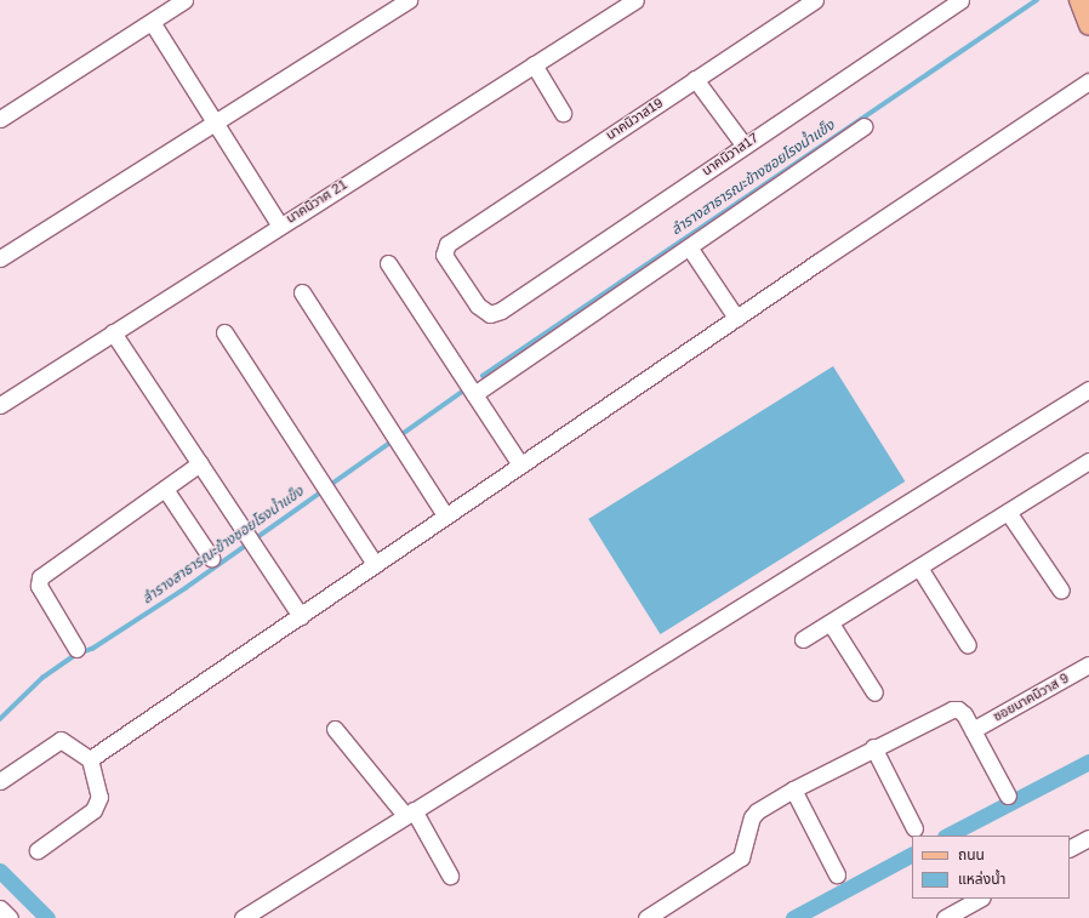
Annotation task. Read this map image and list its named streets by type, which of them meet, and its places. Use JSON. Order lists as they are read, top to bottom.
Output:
{
  "streets": {
    "street": [
      "นาคนิวาส19",
      "นาคนิวาส17",
      "นาคนิวาศ 21",
      "ซอยนาคนิวาส 9"
    ]
  },
  "crossings": [
    ["นาคนิวาส19", "นาคนิวาส17"]
  ],
  "water": ["ลำรางสาธารณะข้างซอยโรงน้ำแข็ง"],
  "legend": ["ถนน", "แหล่งน้ำ"]
}
